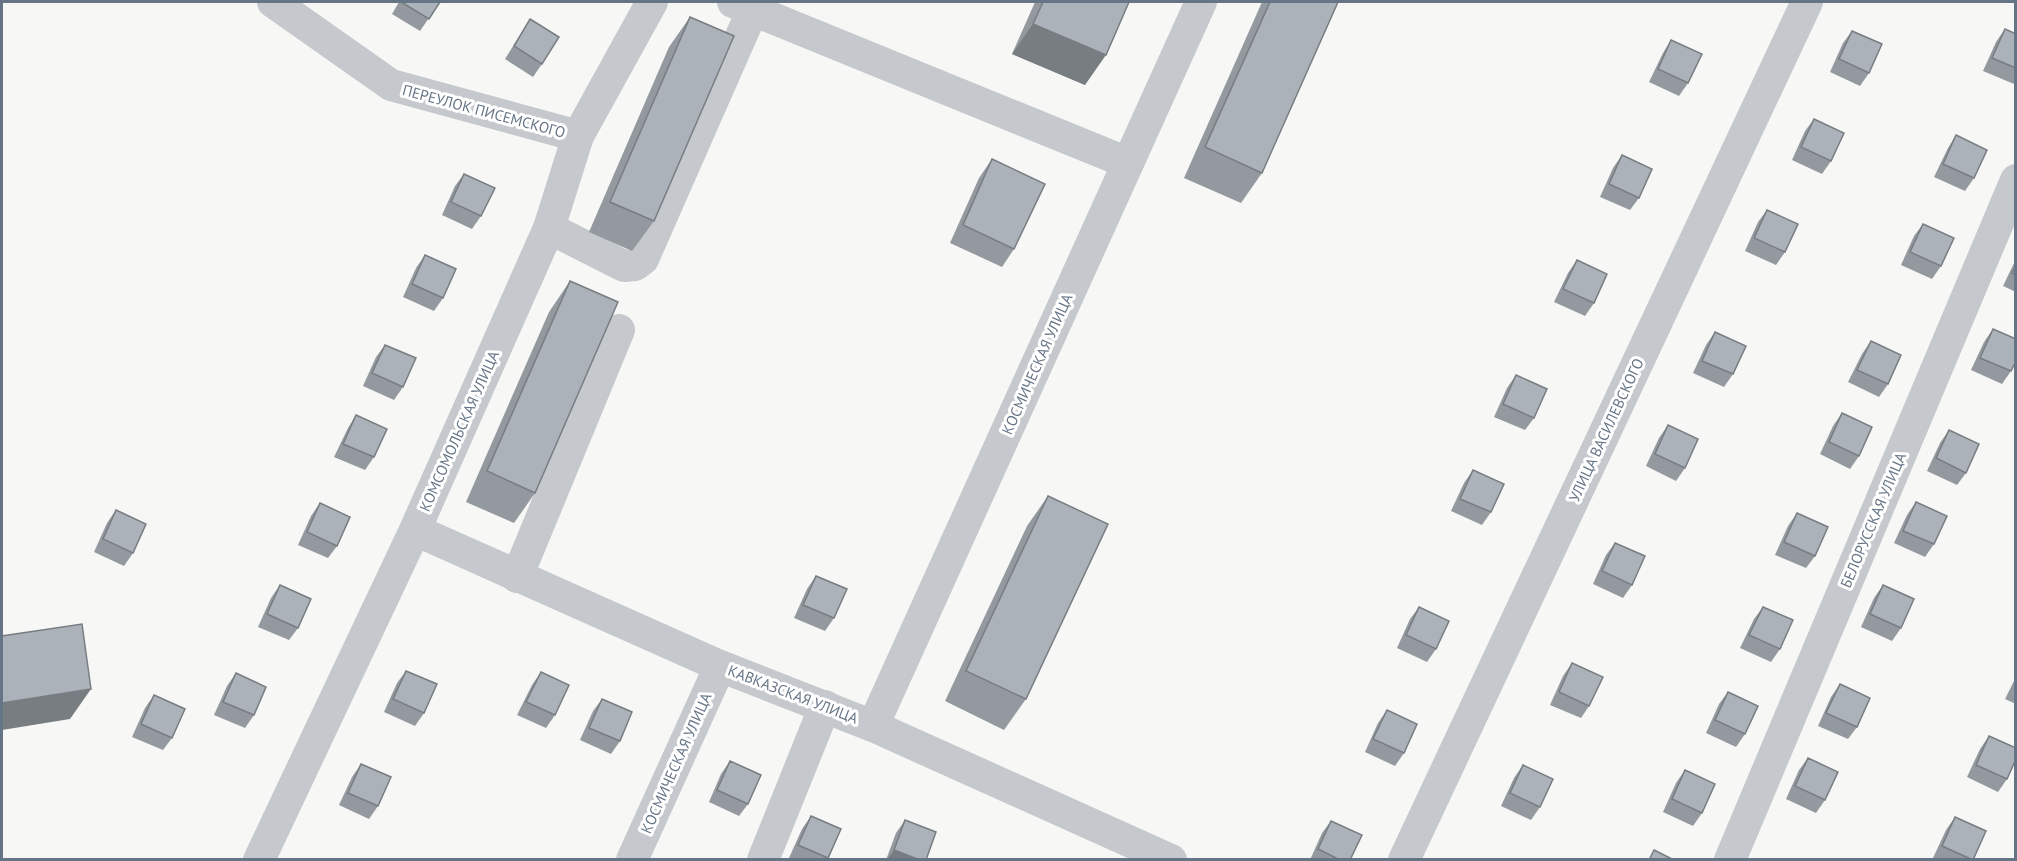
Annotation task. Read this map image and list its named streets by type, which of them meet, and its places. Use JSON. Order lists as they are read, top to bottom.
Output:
{
  "streets": {
    "street": [
      "ПЕРЕУЛОК ПИСЕМСКОГО",
      "КОСМИЧЕСКАЯ УЛИЦА",
      "УЛИЦА ВАСИЛЕВСКОГО",
      "КОМСОМОЛЬСКАЯ УЛИЦА",
      "БЕЛОРУССКАЯ УЛИЦА",
      "КАВКАЗСКАЯ УЛИЦА"
    ]
  },
  "crossings": [
    ["ПЕРЕУЛОК ПИСЕМСКОГО", "КОМСОМОЛЬСКАЯ УЛИЦА"],
    ["КОСМИЧЕСКАЯ УЛИЦА", "КАВКАЗСКАЯ УЛИЦА"],
    ["КОМСОМОЛЬСКАЯ УЛИЦА", "КАВКАЗСКАЯ УЛИЦА"]
  ]
}
